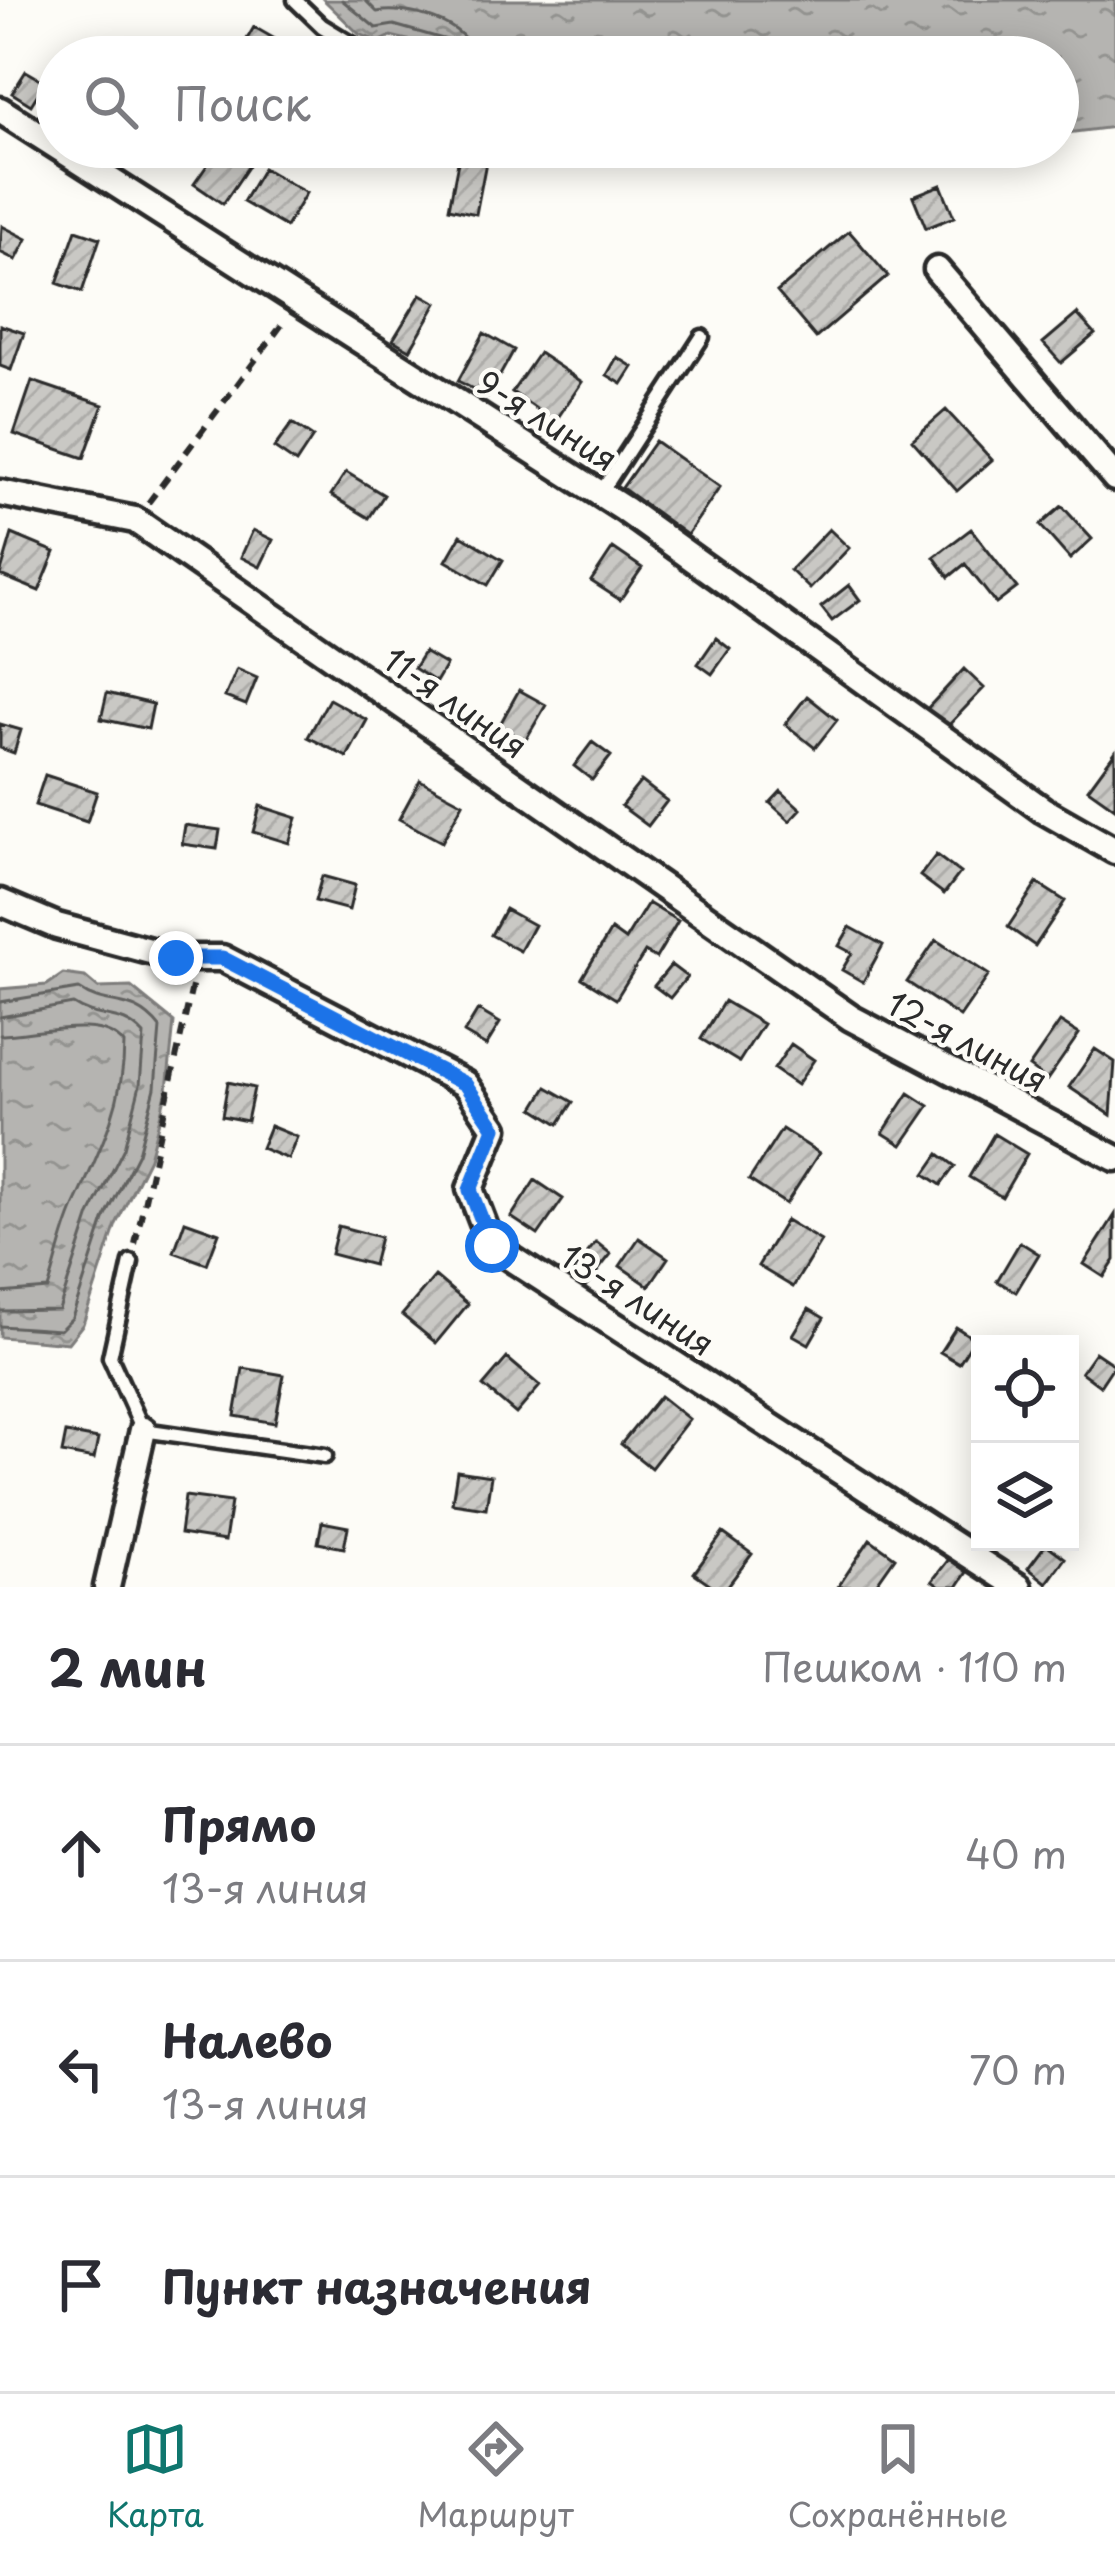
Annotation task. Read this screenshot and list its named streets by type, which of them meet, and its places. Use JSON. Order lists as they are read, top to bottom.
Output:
{
  "streets": {
    "street": [
      "9-я линия",
      "11-я линия",
      "12-я линия",
      "13-я линия"
    ]
  },
  "crossings": [
    ["11-я линия", "12-я линия"]
  ],
  "page": {
    "search": "Поиск",
    "heading": ["2 мин", "Пешком · 110 m"],
    "list": [
      ["Прямо", "13-я линия", "40 m"],
      ["Налево", "13-я линия", "70 m"],
      "Пункт назначения"
    ],
    "nav": ["Карта", "Маршрут", "Сохранённые"]
  }
}
